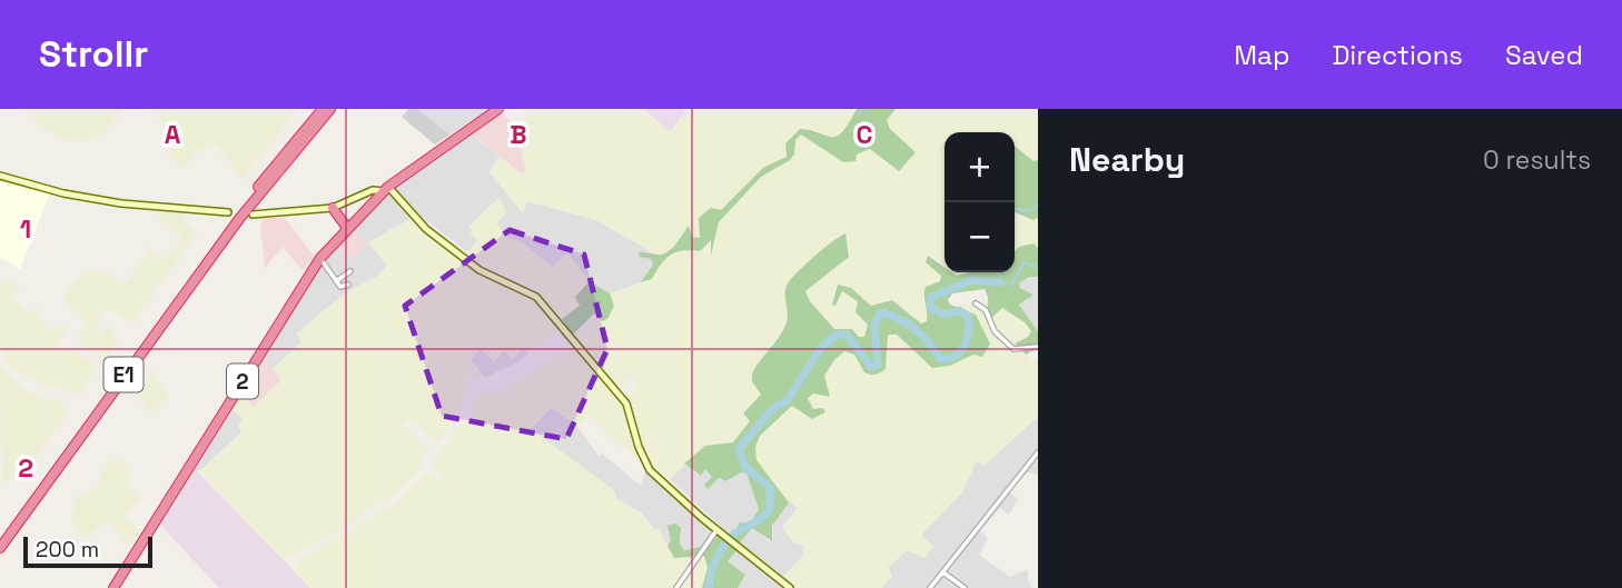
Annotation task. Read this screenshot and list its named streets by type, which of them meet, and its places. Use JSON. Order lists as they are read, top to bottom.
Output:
{
  "streets": {
    "highway": ["E1", "2"]
  },
  "scale_bar": "200 m",
  "page": {
    "header": "Strollr",
    "nav": ["Map", "Directions", "Saved"],
    "heading": ["Nearby", "0 results"],
    "map_buttons": ["+", "−"],
    "scale": "200 m"
  },
  "grid": {
    "columns": ["A", "B", "C"],
    "rows": ["1", "2"]
  }
}
